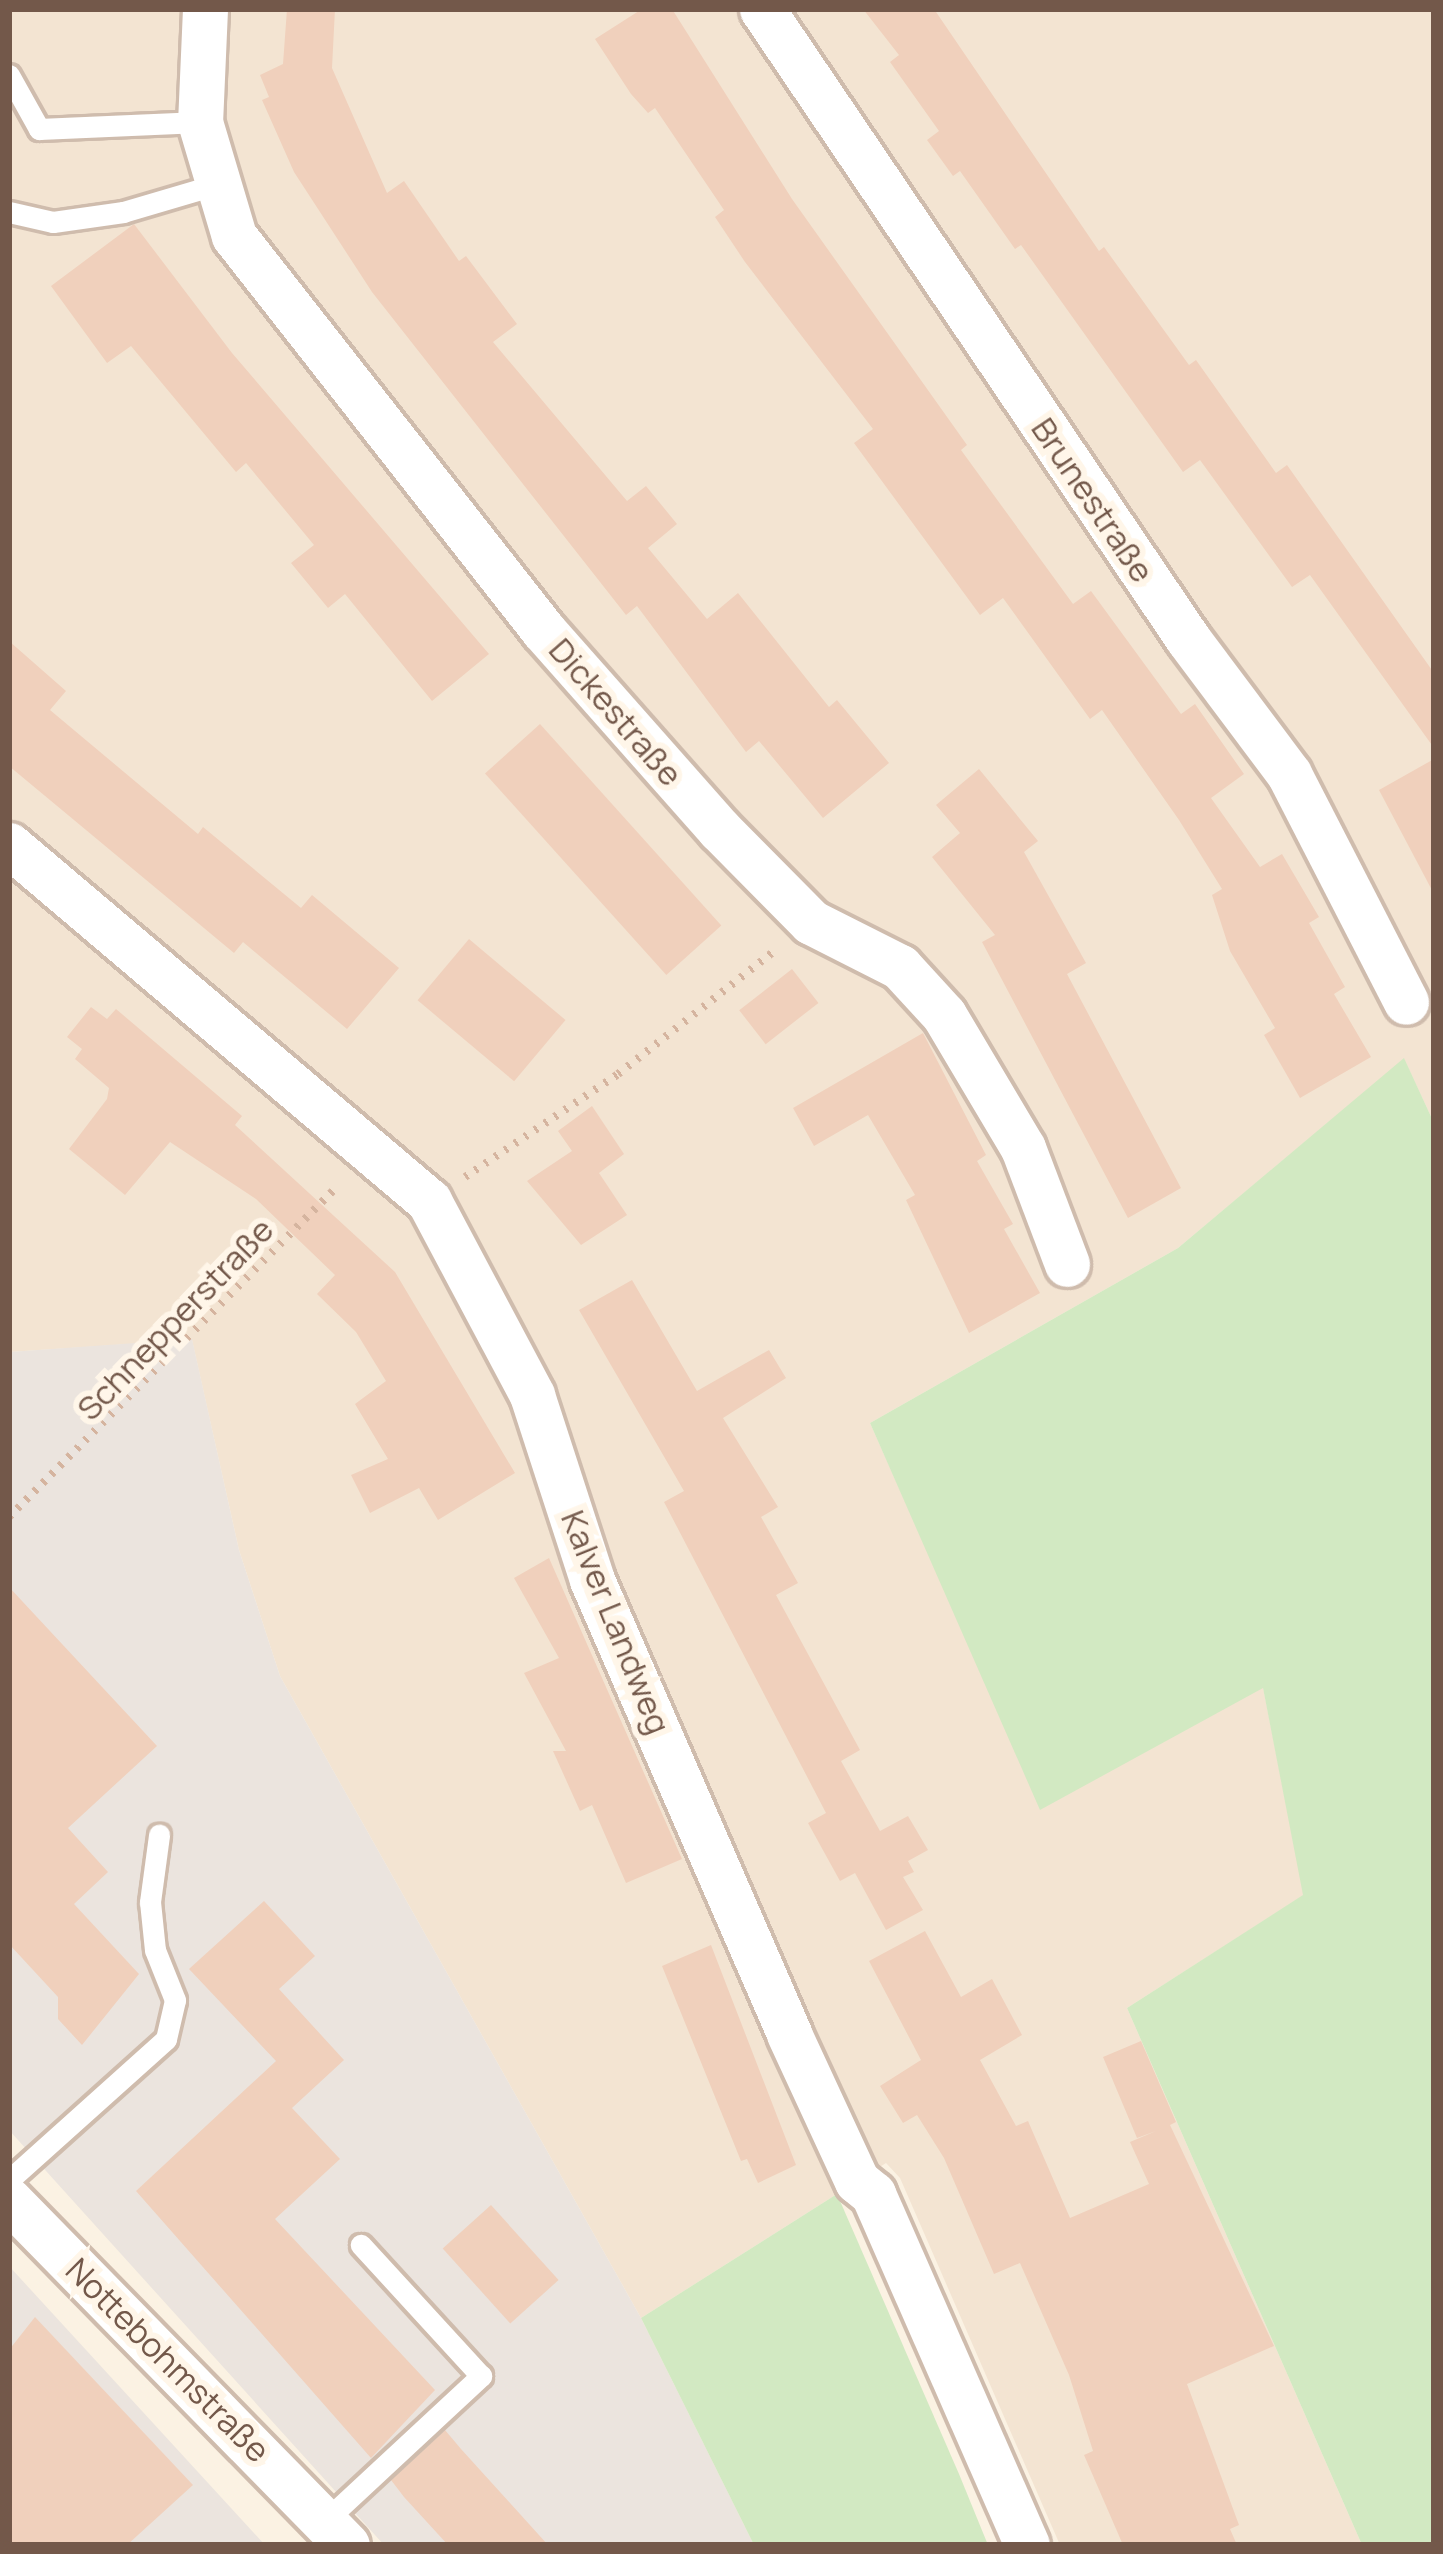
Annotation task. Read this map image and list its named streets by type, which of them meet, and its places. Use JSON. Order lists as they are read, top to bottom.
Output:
{
  "streets": {
    "street": [
      "Brunestraße",
      "Dickestraße",
      "Kalver Landweg",
      "Nottebohmstraße"
    ],
    "path": ["Schnepperstraße"]
  },
  "crossings": [
    ["Schnepperstraße", "Kalver Landweg"]
  ]
}
